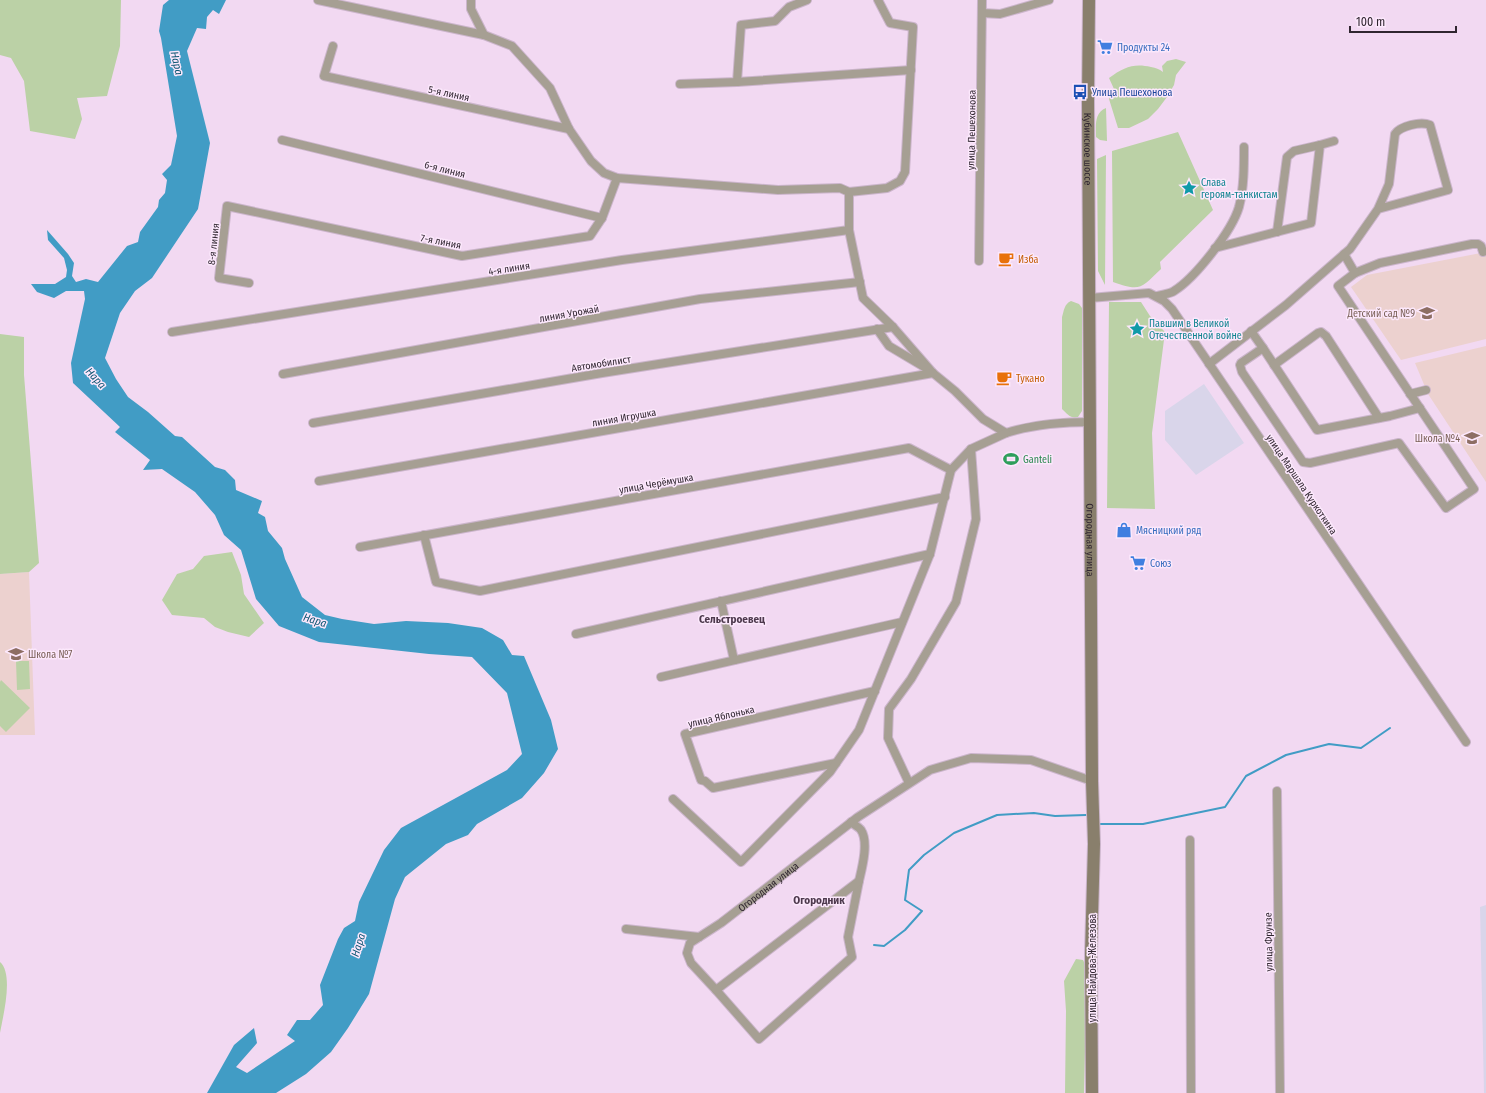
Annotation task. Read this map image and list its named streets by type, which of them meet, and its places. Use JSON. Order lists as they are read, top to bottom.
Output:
{
  "streets": {
    "main road": ["Кубинское шоссе", "Огородная улица", "улица Найдова-Железова"],
    "street": [
      "5-я линия",
      "улица Пешехонова",
      "6-я линия",
      "7-я линия",
      "8-я линия",
      "4-я линия",
      "линия Урожай",
      "Автомобилист",
      "линия Игрушка",
      "улица Черёмушка",
      "улица Маршала Куркоткина",
      "улица Яблонька",
      "улица Фрунзе"
    ]
  },
  "crossings": [
    ["Кубинское шоссе", "Огородная улица"],
    ["6-я линия", "7-я линия"],
    ["7-я линия", "8-я линия"],
    ["Огородная улица", "улица Найдова-Железова"]
  ],
  "districts": ["Сельстроевец", "Огородник"],
  "water": ["Нара"],
  "places": {
    "supermarket": ["Продукты 24", "Союз"],
    "bus stop": ["Улица Пешехонова"],
    "place": ["Слава героям-танкистам", "Павшим в Великой Отечественной войне"],
    "cafe": ["Изба", "Тукано"],
    "school or university": ["Детский сад №9", "Школа №4", "Школа №7"],
    "sports": ["Ganteli"],
    "shop": ["Мясницкий ряд"]
  },
  "scale_bar": "100 m"
}
